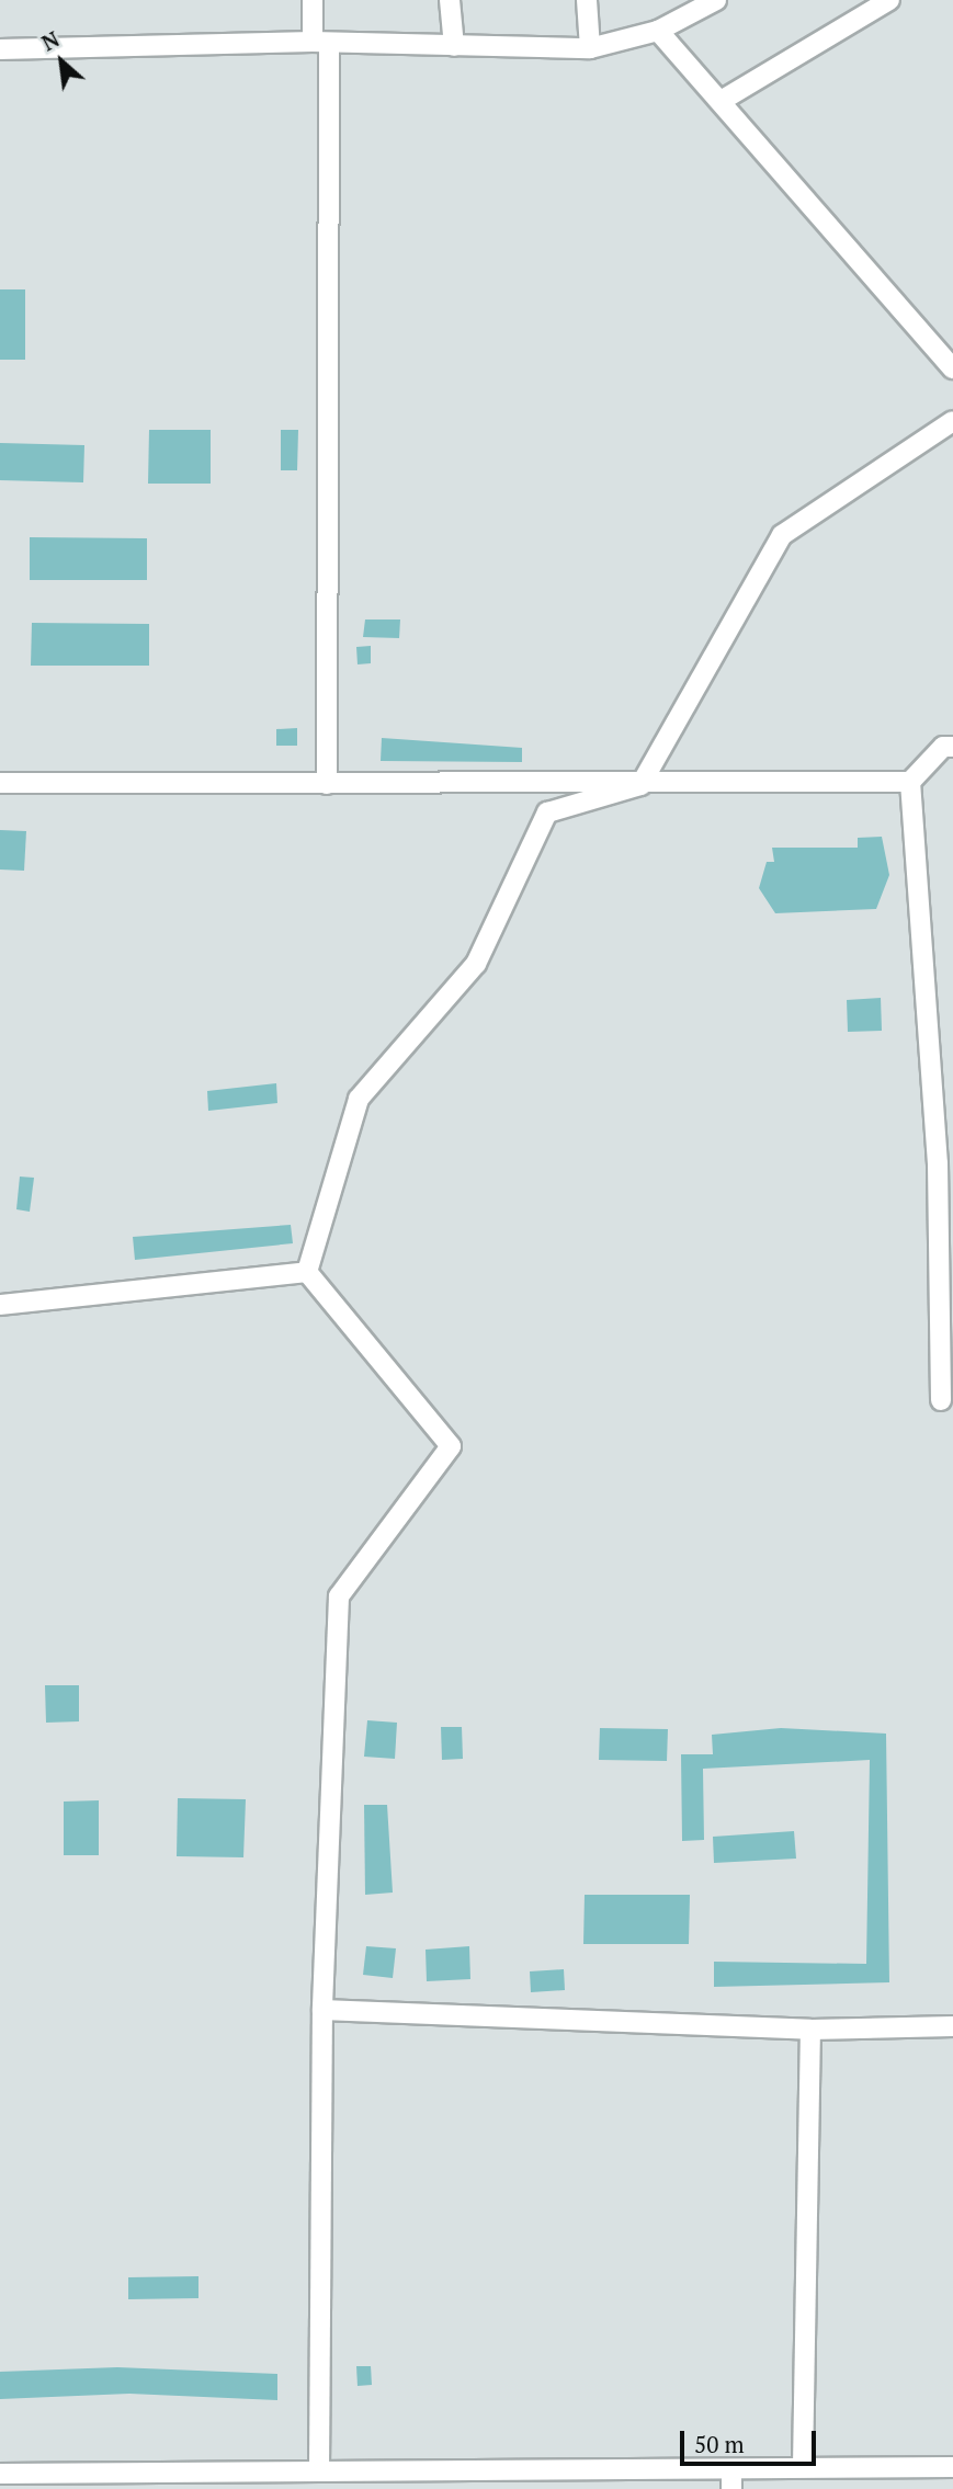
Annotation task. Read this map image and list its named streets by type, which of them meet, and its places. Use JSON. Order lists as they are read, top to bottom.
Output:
{
  "scale_bar": "50 m",
  "north": "top left"
}
